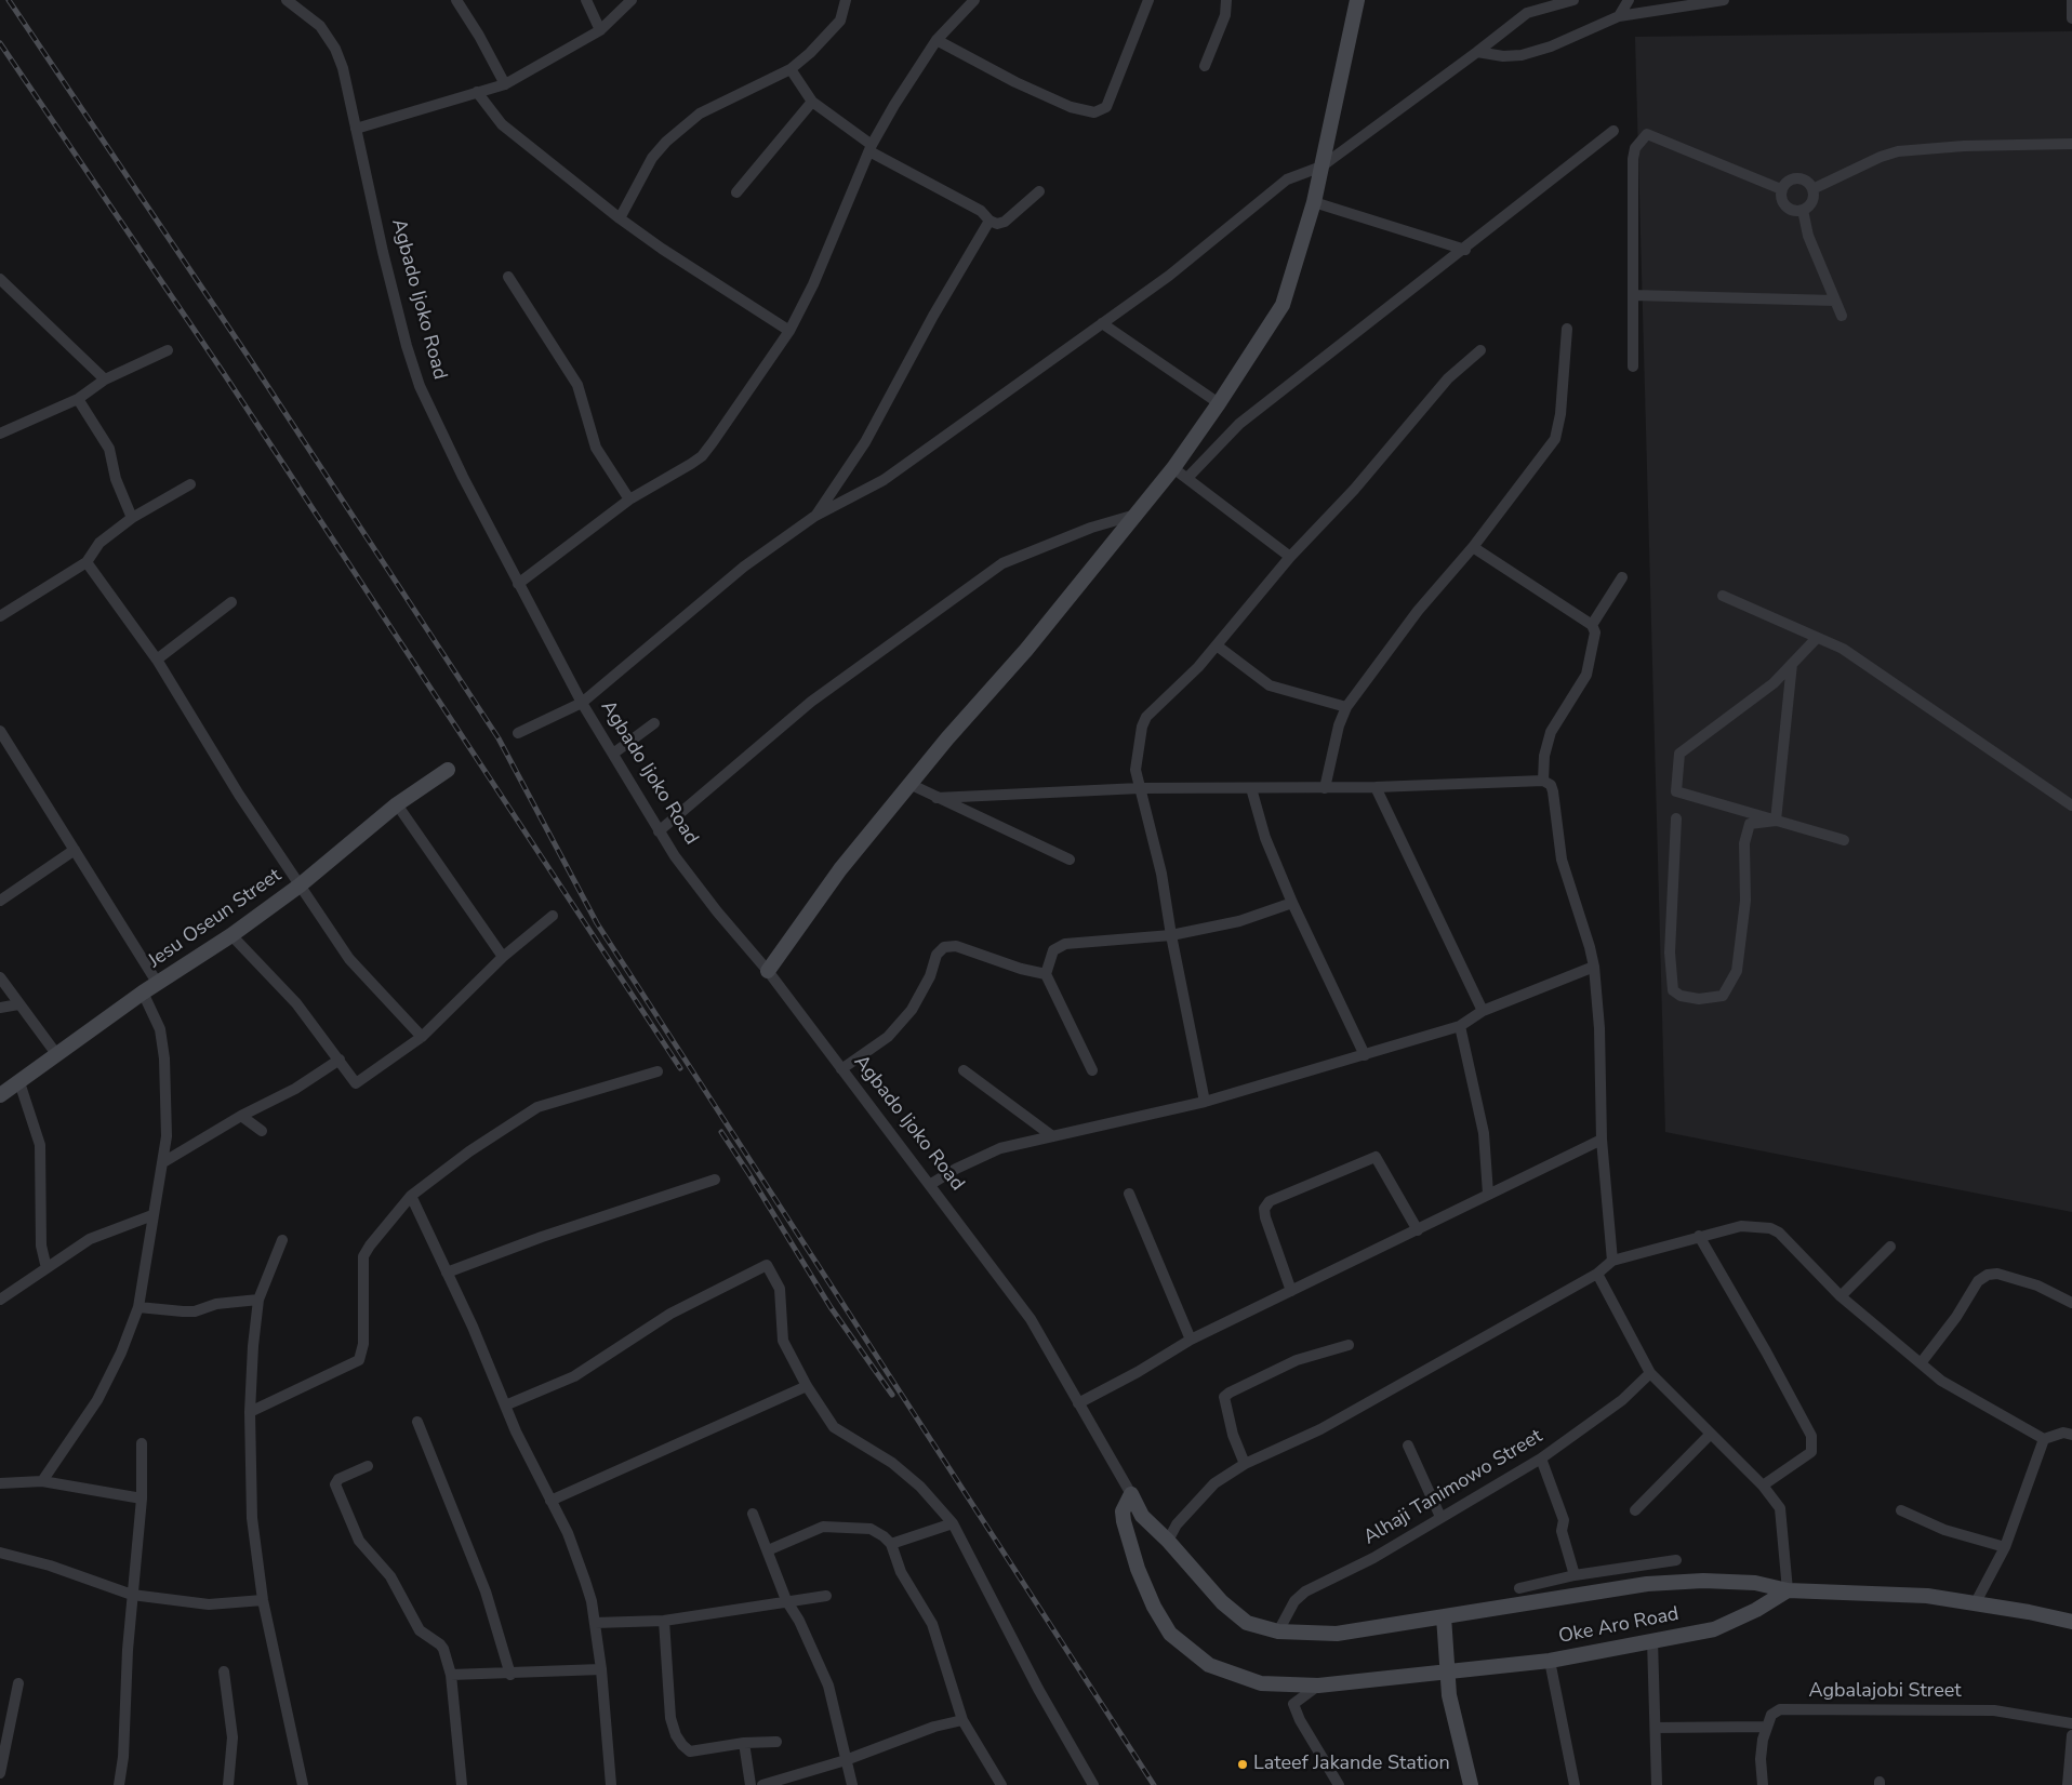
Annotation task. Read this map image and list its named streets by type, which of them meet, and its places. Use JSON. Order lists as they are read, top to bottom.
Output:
{
  "streets": {
    "main road": ["Agbado Ijoko Road", "Jesu Oseun Street", "Oke Aro Road"],
    "street": ["Alhaji Tanimowo Street", "Agbalajobi Street"]
  },
  "crossings": [
    ["Agbado Ijoko Road", "Alhaji Tanimowo Street"],
    ["Agbado Ijoko Road", "Oke Aro Road"]
  ],
  "places": ["Lateef Jakande Station"]
}
